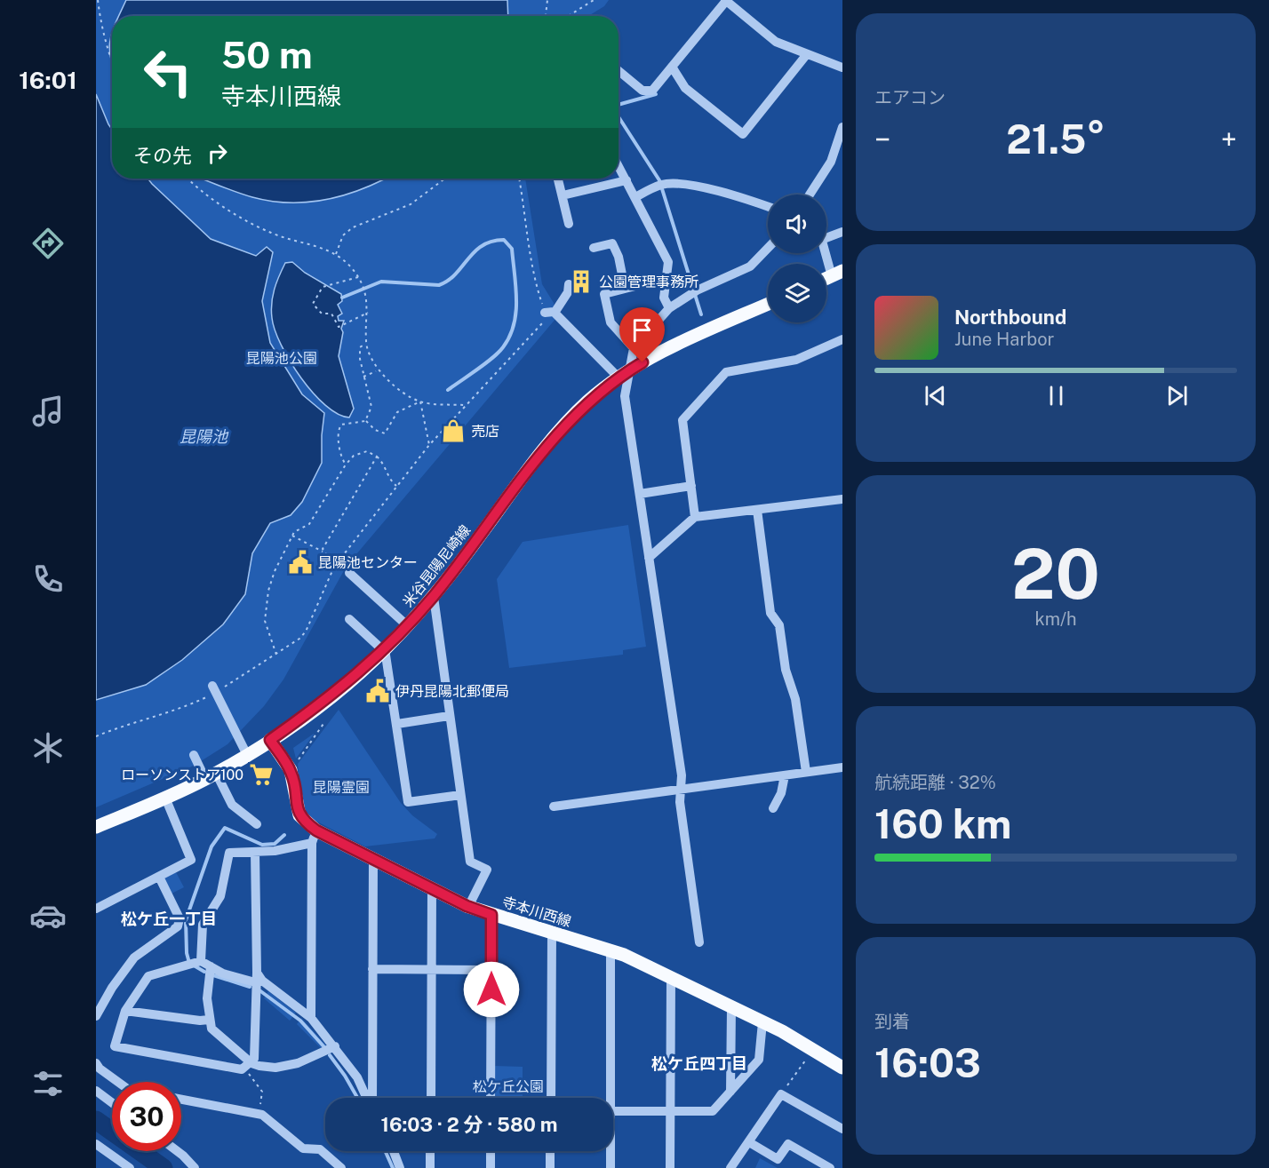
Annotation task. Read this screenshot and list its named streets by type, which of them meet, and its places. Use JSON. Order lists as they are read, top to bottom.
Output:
{
  "streets": {
    "main road": ["米谷昆陽尼崎線", "寺本川西線"]
  },
  "crossings": [
    ["米谷昆陽尼崎線", "寺本川西線"]
  ],
  "districts": ["松ケ丘一丁目", "松ケ丘四丁目"],
  "water": ["昆陽池"],
  "parks": ["昆陽池公園", "昆陽霊園", "松ケ丘公園"],
  "places": {
    "building": ["公園管理事務所"],
    "shop": ["売店"],
    "public building": ["昆陽池センター", "伊丹昆陽北郵便局"],
    "supermarket": ["ローソンストア100"]
  },
  "page": {
    "tabs": "16:01",
    "tile": [
      "エアコン",
      ["20", "km/h"],
      ["航続距離 · 32%", "160 km"],
      ["到着", "16:03"]
    ],
    "turn": ["50 m", "寺本川西線"],
    "heat": ["−", "21.5°", "+"],
    "then": "その先",
    "song": ["Northbound", "June Harbor"],
    "limit": "30",
    "trip": "16:03 · 2 分 · 580 m"
  }
}
